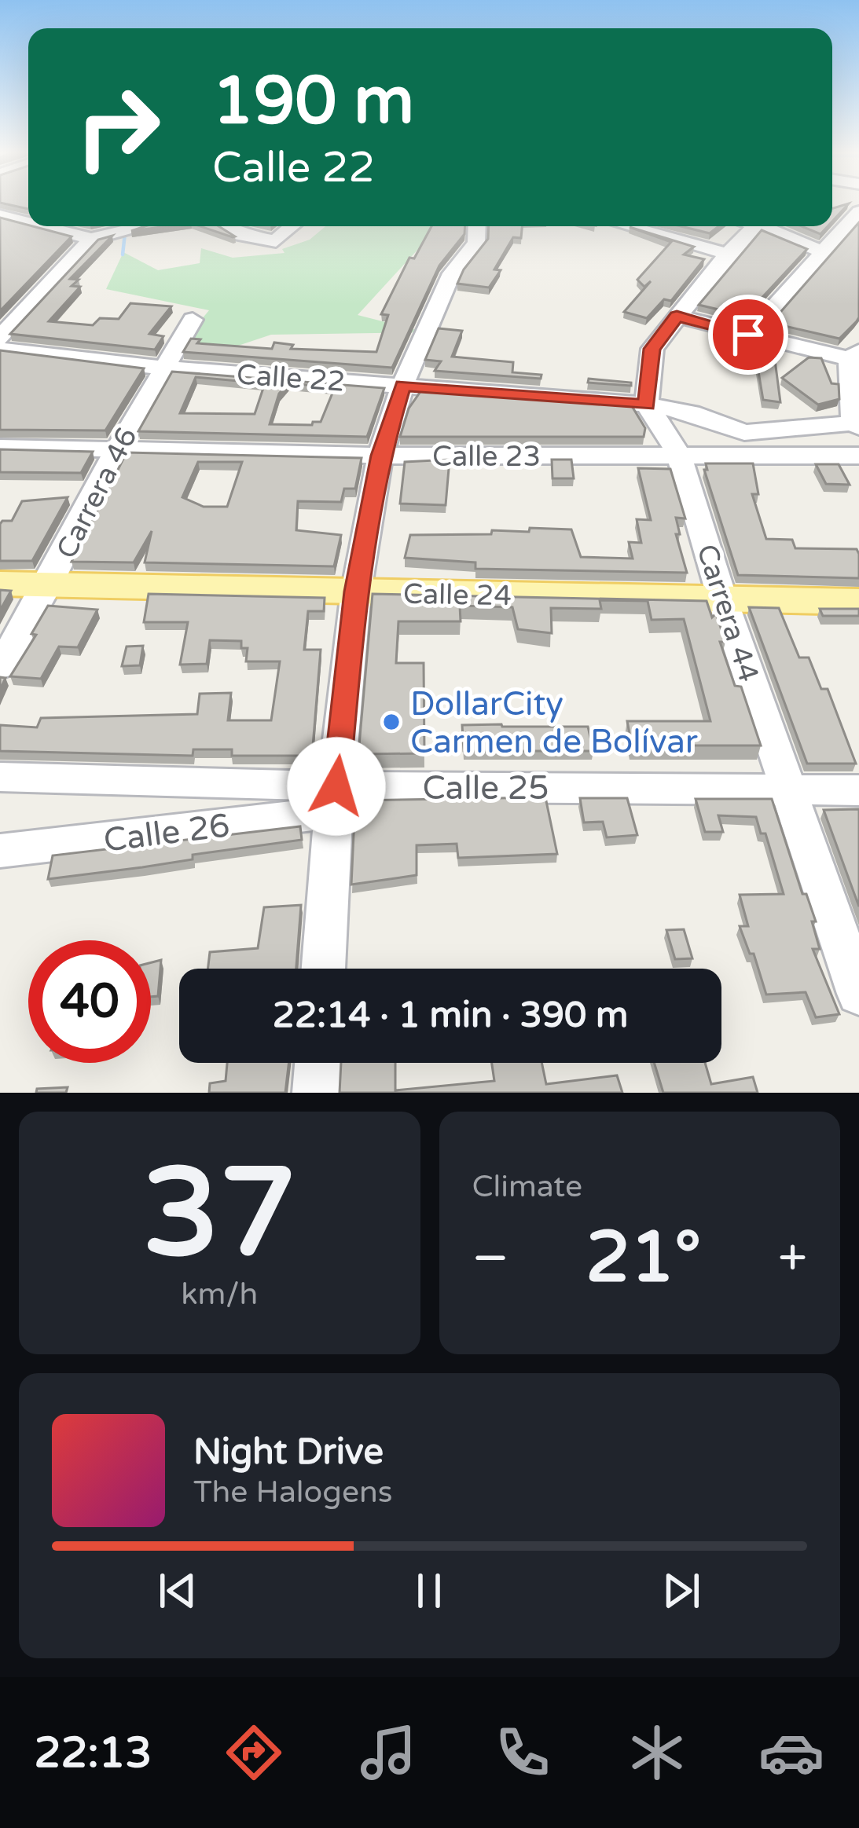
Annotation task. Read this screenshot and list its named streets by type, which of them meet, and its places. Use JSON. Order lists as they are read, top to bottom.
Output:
{
  "streets": {
    "main road": ["Calle 24"],
    "street": [
      "Calle 22",
      "Calle 23",
      "Carrera 46",
      "Carrera 44",
      "Calle 25",
      "Calle 26"
    ]
  },
  "crossings": [
    ["Calle 22", "Carrera 46"],
    ["Calle 22", "Carrera 44"],
    ["Calle 23", "Carrera 46"],
    ["Calle 23", "Carrera 44"],
    ["Carrera 46", "Calle 24"],
    ["Calle 24", "Carrera 44"],
    ["Carrera 44", "Calle 25"],
    ["Calle 25", "Calle 26"]
  ],
  "places": ["DollarCity Carmen de Bolívar"],
  "page": {
    "turn": ["190 m", "Calle 22"],
    "limit": "40",
    "trip": "22:14 · 1 min · 390 m",
    "tile": [
      ["37", "km/h"],
      "Climate"
    ],
    "heat": ["−", "21°", "+"],
    "song": ["Night Drive", "The Halogens"],
    "tabs": "22:13"
  }
}
